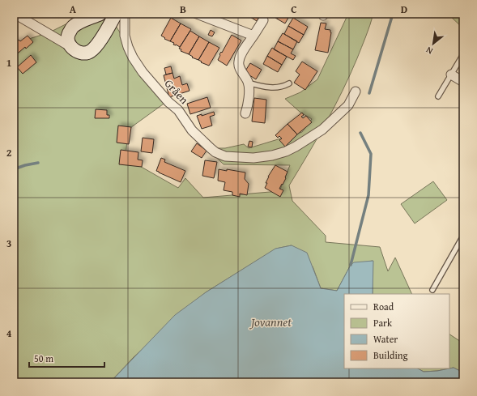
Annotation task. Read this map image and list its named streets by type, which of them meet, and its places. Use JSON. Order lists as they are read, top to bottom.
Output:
{
  "streets": {
    "street": ["Gråen"]
  },
  "water": ["Jovannet"],
  "legend": [
    "Road",
    "Park",
    "Water",
    "Building"
  ],
  "scale_bar": "50 m",
  "north": "bottom left",
  "grid": {
    "columns": [
      "A",
      "B",
      "C",
      "D"
    ],
    "rows": [
      "1",
      "2",
      "3",
      "4"
    ]
  }
}
